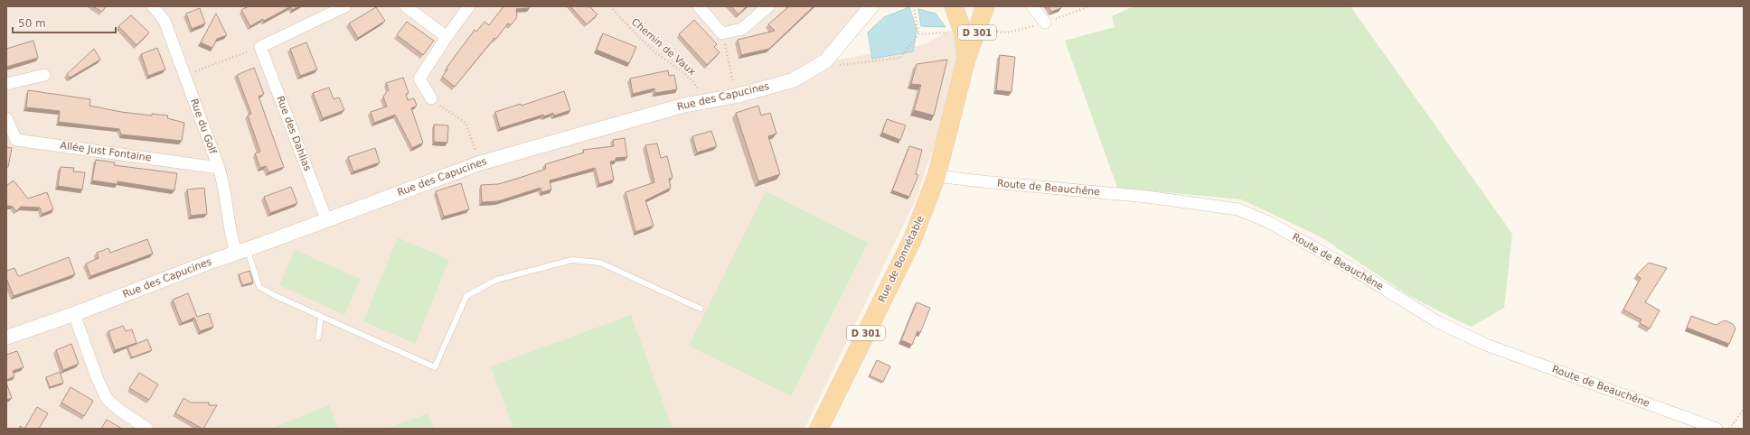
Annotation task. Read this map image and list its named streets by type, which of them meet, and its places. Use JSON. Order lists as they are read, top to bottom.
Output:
{
  "streets": {
    "main road": ["D 301", "Rue de Bonnétable"],
    "street": [
      "Rue des Capucines",
      "Rue du Golf",
      "Rue des Dahlias",
      "Allée Just Fontaine",
      "Route de Beauchêne"
    ],
    "path": ["Chemin de Vaux"]
  },
  "crossings": [
    ["D 301", "Rue de Bonnétable"],
    ["Chemin de Vaux", "Rue des Capucines"],
    ["Rue des Capucines", "Rue du Golf"],
    ["Rue des Capucines", "Rue des Dahlias"],
    ["Rue du Golf", "Allée Just Fontaine"],
    ["Route de Beauchêne", "Rue de Bonnétable"]
  ],
  "scale_bar": "50 m"
}
